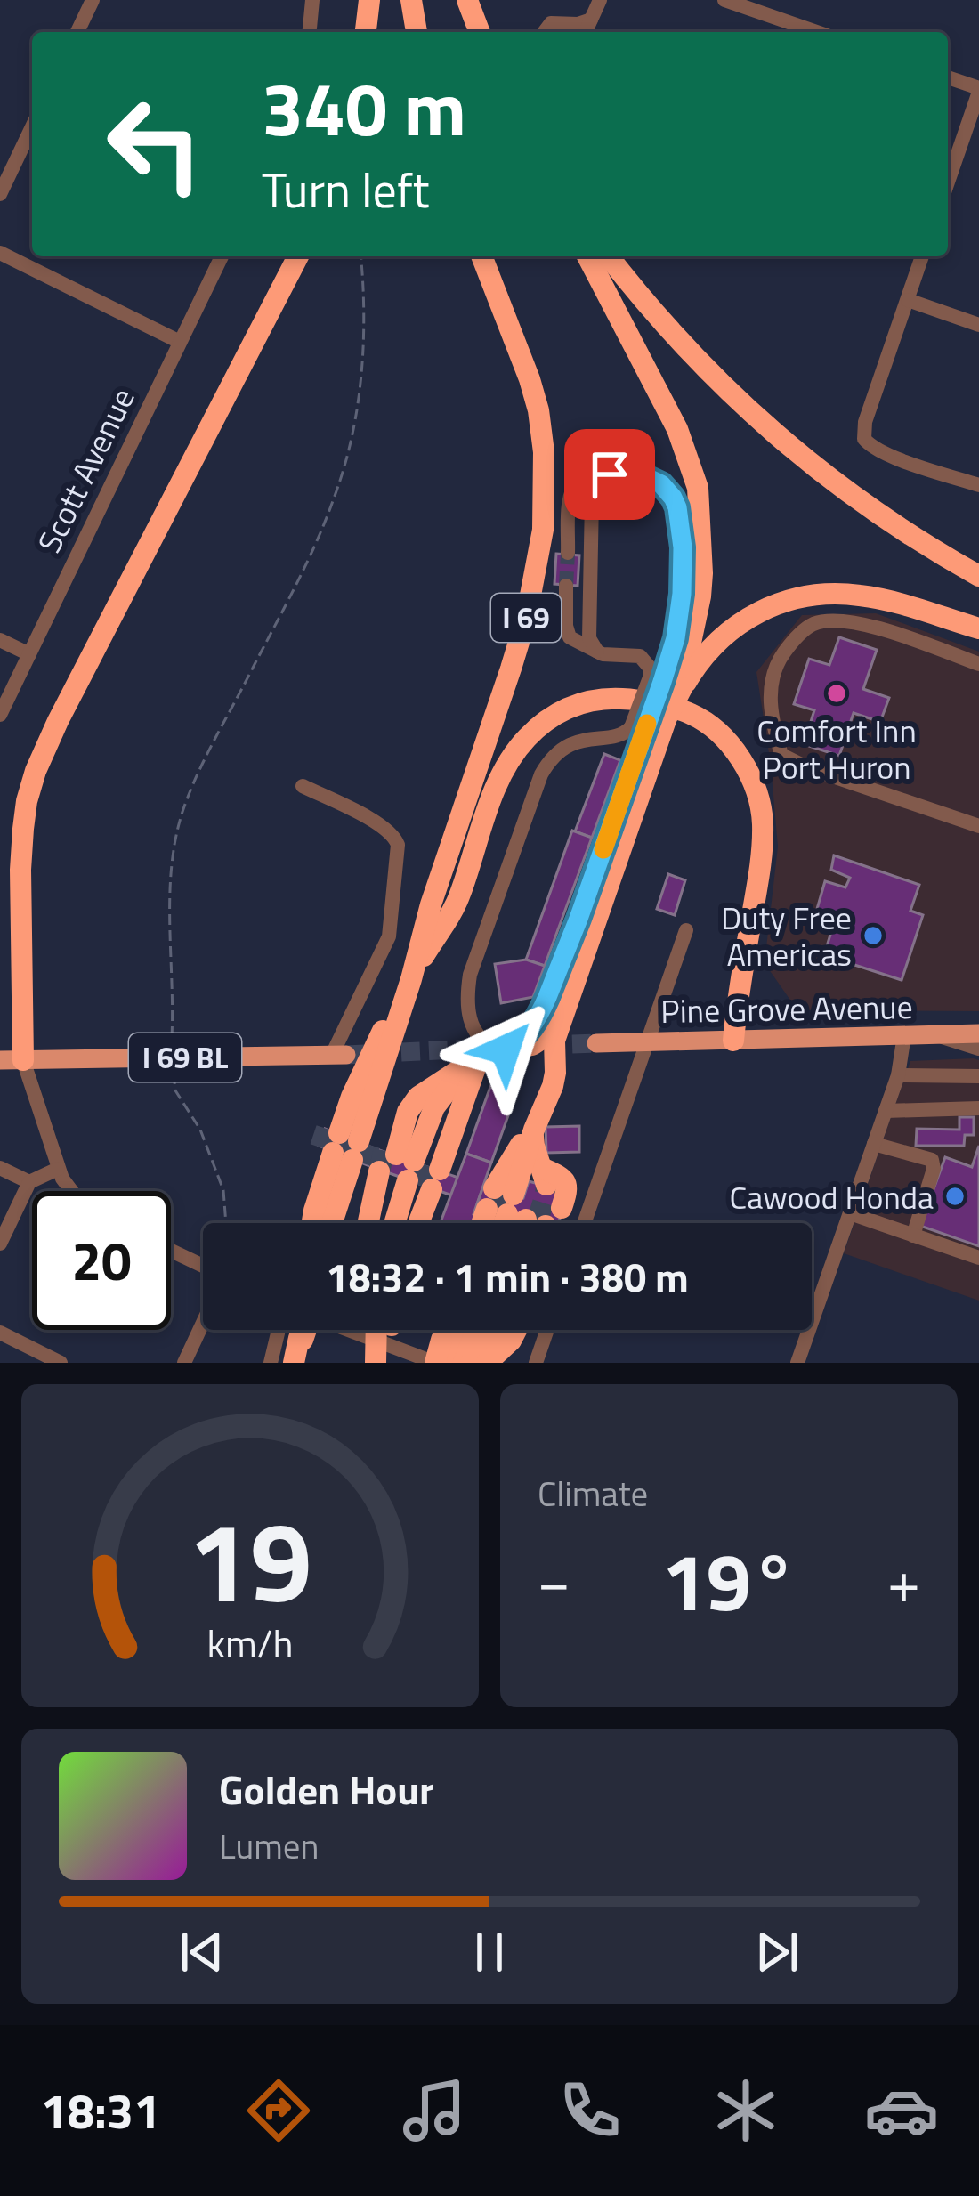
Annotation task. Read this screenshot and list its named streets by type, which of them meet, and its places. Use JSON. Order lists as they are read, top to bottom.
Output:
{
  "streets": {
    "highway": ["I 69"],
    "main road": ["Pine Grove Avenue", "I 69 BL"],
    "street": ["Scott Avenue"]
  },
  "places": ["Comfort Inn Port Huron", "Duty Free Americas", "Cawood Honda"],
  "page": {
    "turn": ["340 m", "Turn left"],
    "limit": "20",
    "trip": "18:32 · 1 min · 380 m",
    "tile": "Climate",
    "heat": ["−", "19°", "+"],
    "song": ["Golden Hour", "Lumen"],
    "tabs": "18:31",
    "gauge": ["19", "km/h"]
  }
}
